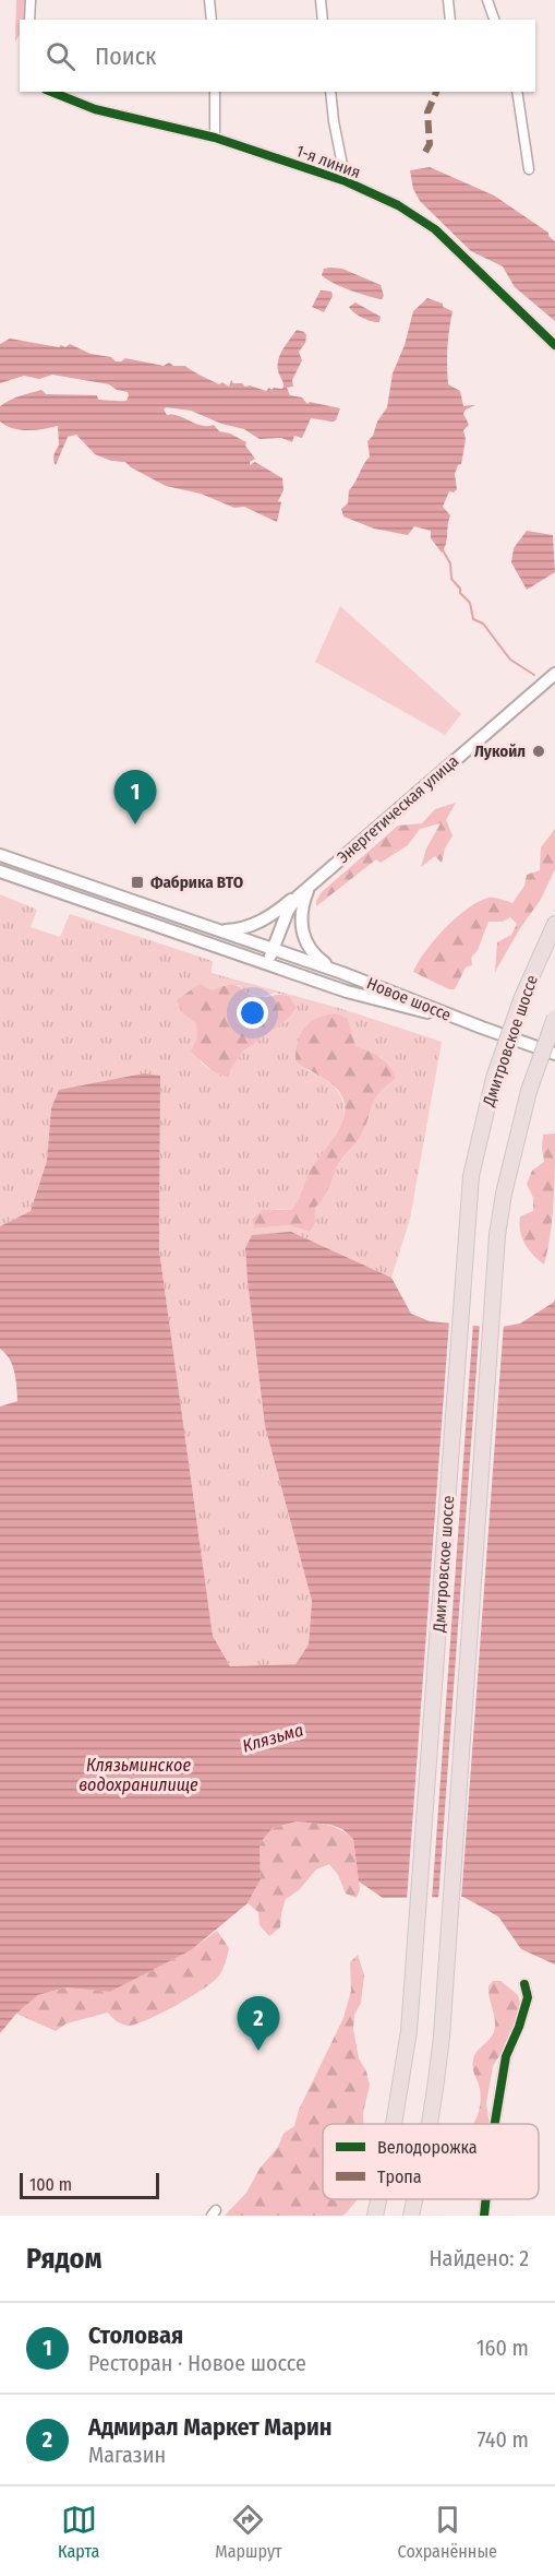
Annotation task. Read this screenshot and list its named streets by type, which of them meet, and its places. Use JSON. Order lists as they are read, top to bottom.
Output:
{
  "streets": {
    "highway": ["Дмитровское шоссе"],
    "main road": ["Энергетическая улица", "Новое шоссе"],
    "street": ["1-я линия"]
  },
  "crossings": [
    ["Энергетическая улица", "Новое шоссе"]
  ],
  "water": ["Клязьма", "Клязьминское водохранилище"],
  "places": {
    "other": ["Лукойл"],
    "transit": ["Фабрика ВТО"]
  },
  "legend": ["Велодорожка", "Тропа"],
  "scale_bar": "100 m",
  "page": {
    "search": "Поиск",
    "pins": ["1", "2"],
    "scale": "100 m",
    "heading": ["Рядом", "Найдено: 2"],
    "list": [
      {
        "mark": "1",
        "name": "Столовая",
        "note": "Ресторан · Новое шоссе",
        "value": "160 m"
      },
      {
        "mark": "2",
        "name": "Адмирал Маркет Марин",
        "note": "Магазин",
        "value": "740 m"
      }
    ],
    "nav": ["Карта", "Маршрут", "Сохранённые"]
  }
}
